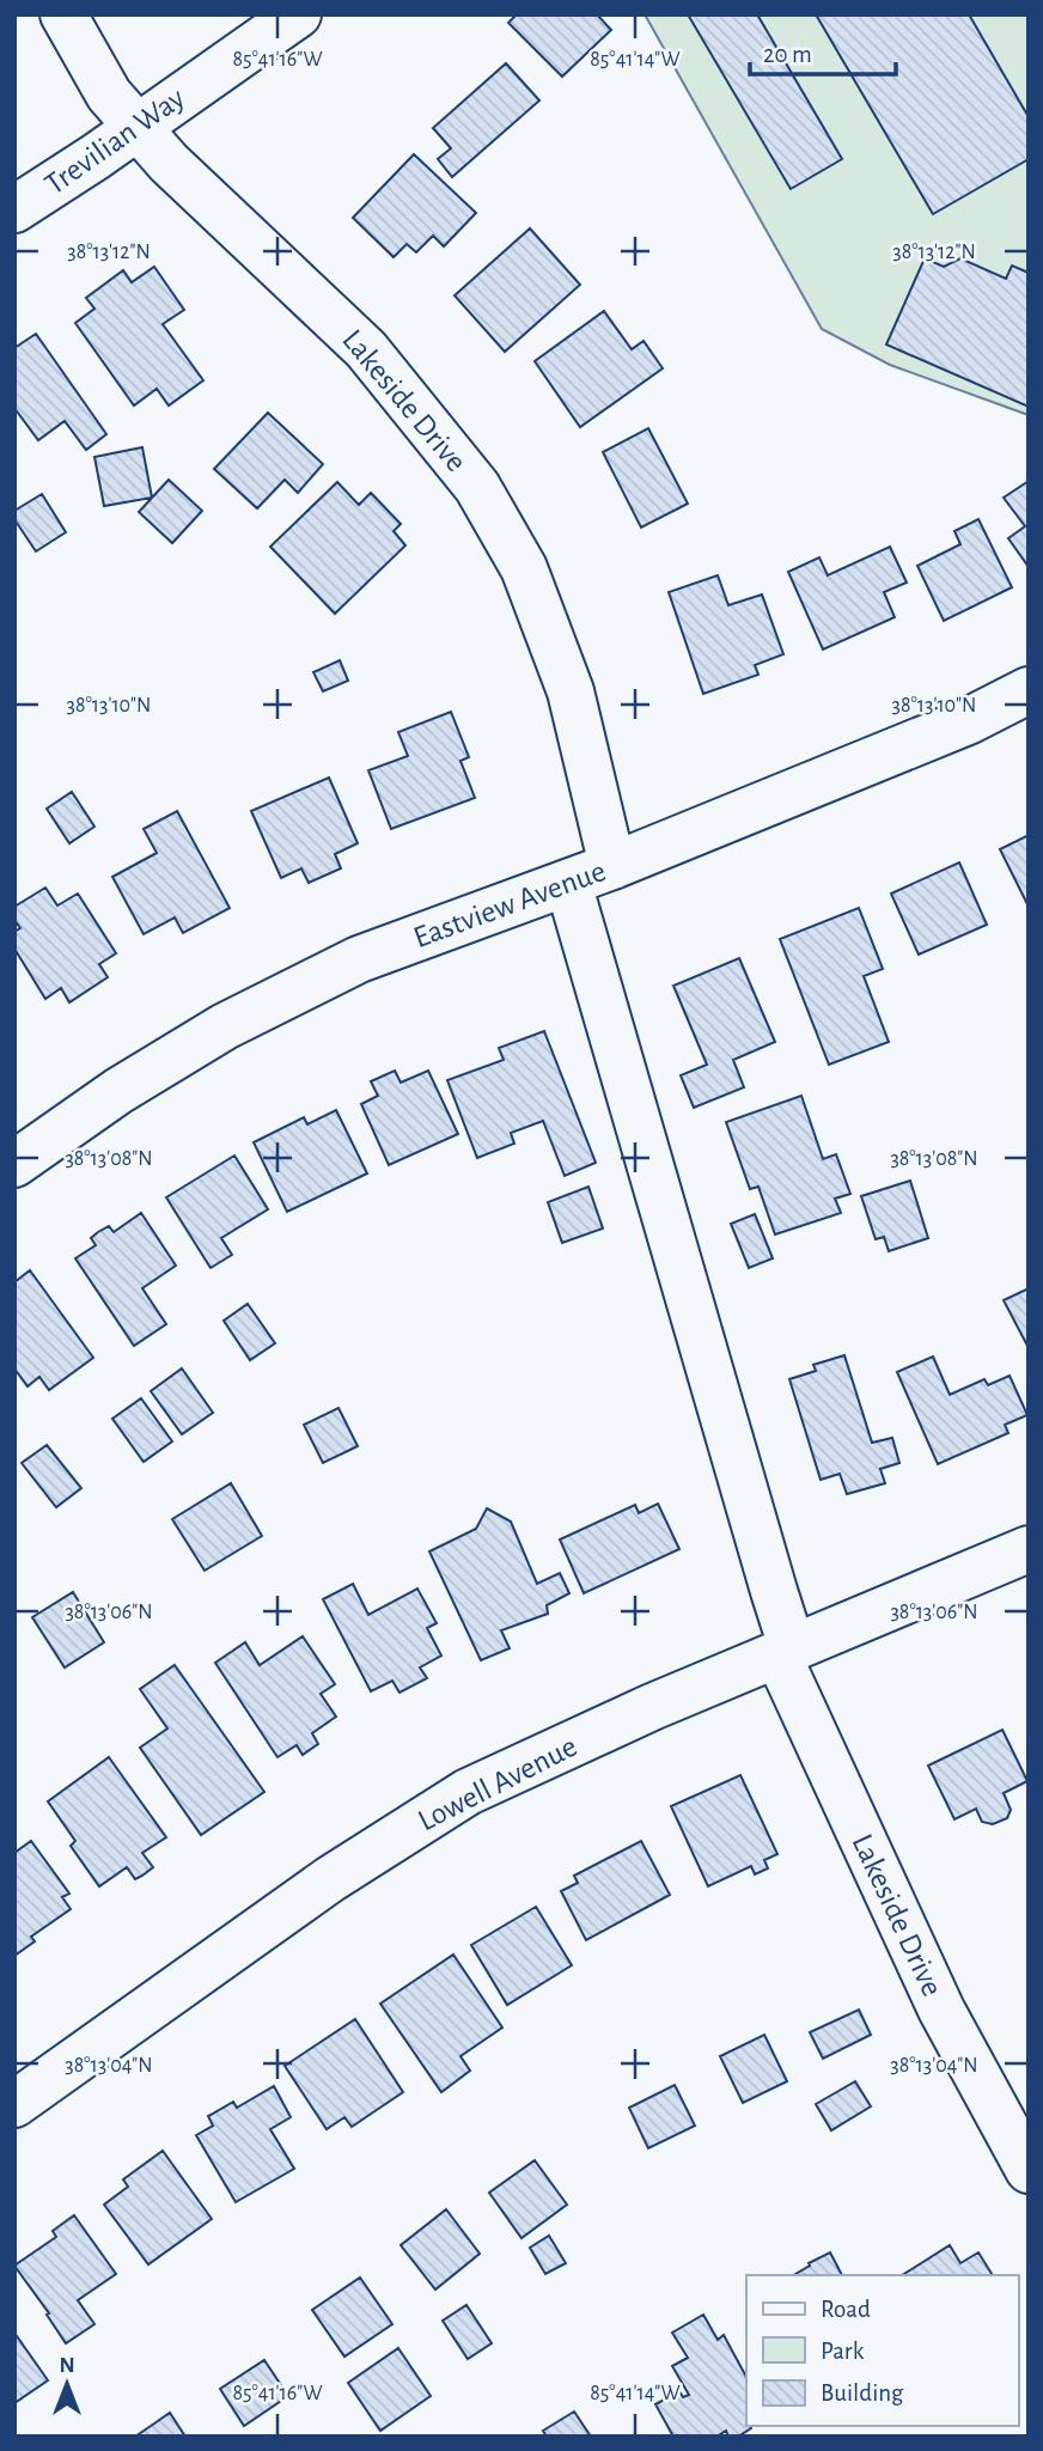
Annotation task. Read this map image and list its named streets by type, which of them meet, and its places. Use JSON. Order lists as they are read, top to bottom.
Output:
{
  "streets": {
    "street": [
      "Trevilian Way",
      "Lakeside Drive",
      "Eastview Avenue",
      "Lowell Avenue"
    ]
  },
  "crossings": [
    ["Trevilian Way", "Lakeside Drive"],
    ["Lakeside Drive", "Eastview Avenue"],
    ["Lakeside Drive", "Lowell Avenue"]
  ],
  "legend": ["Road", "Park", "Building"],
  "scale_bar": "20 m",
  "north": "top",
  "coordinates": [
    "85°41'16\"W",
    "85°41'14\"W",
    "38°13'12\"N",
    "38°13'10\"N",
    "38°13'08\"N",
    "38°13'06\"N",
    "38°13'04\"N"
  ]
}
